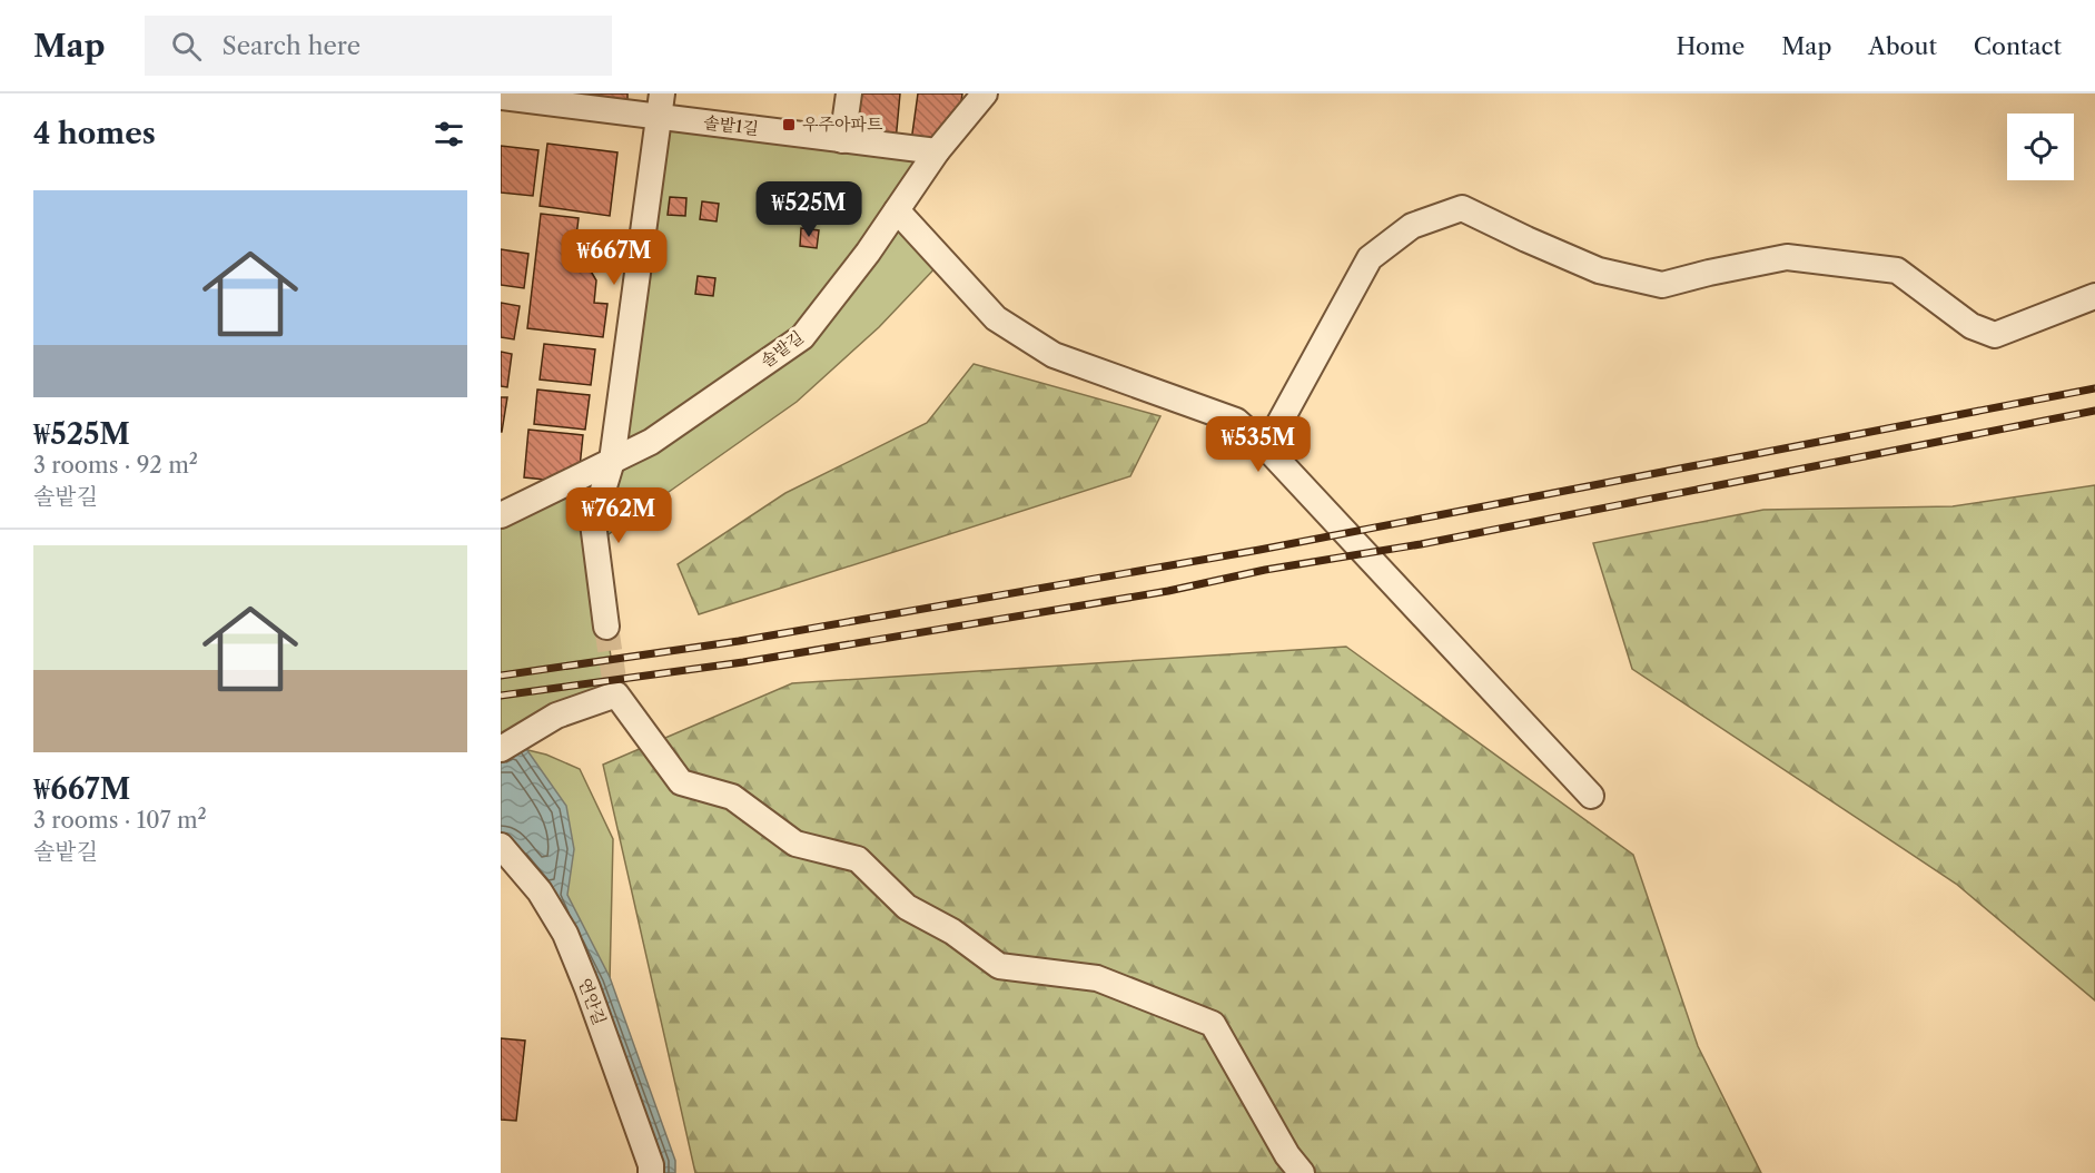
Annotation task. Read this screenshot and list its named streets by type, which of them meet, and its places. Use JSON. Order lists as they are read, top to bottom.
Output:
{
  "streets": {
    "street": ["솔밭1길", "솔밭길", "연안길"]
  },
  "crossings": [
    ["솔밭1길", "솔밭길"]
  ],
  "places": {
    "transit": ["우주아파트"]
  },
  "page": {
    "header": "Map",
    "search": "Search here",
    "nav": [
      "Home",
      "Map",
      "About",
      "Contact"
    ],
    "heading": "4 homes",
    "list": [
      {
        "name": "₩525M",
        "note": "3 rooms · 92 m² · 솔밭길"
      },
      {
        "name": "₩667M",
        "note": "3 rooms · 107 m² · 솔밭길"
      }
    ],
    "price": [
      "₩525M",
      "₩667M",
      "₩535M",
      "₩762M"
    ]
  }
}
